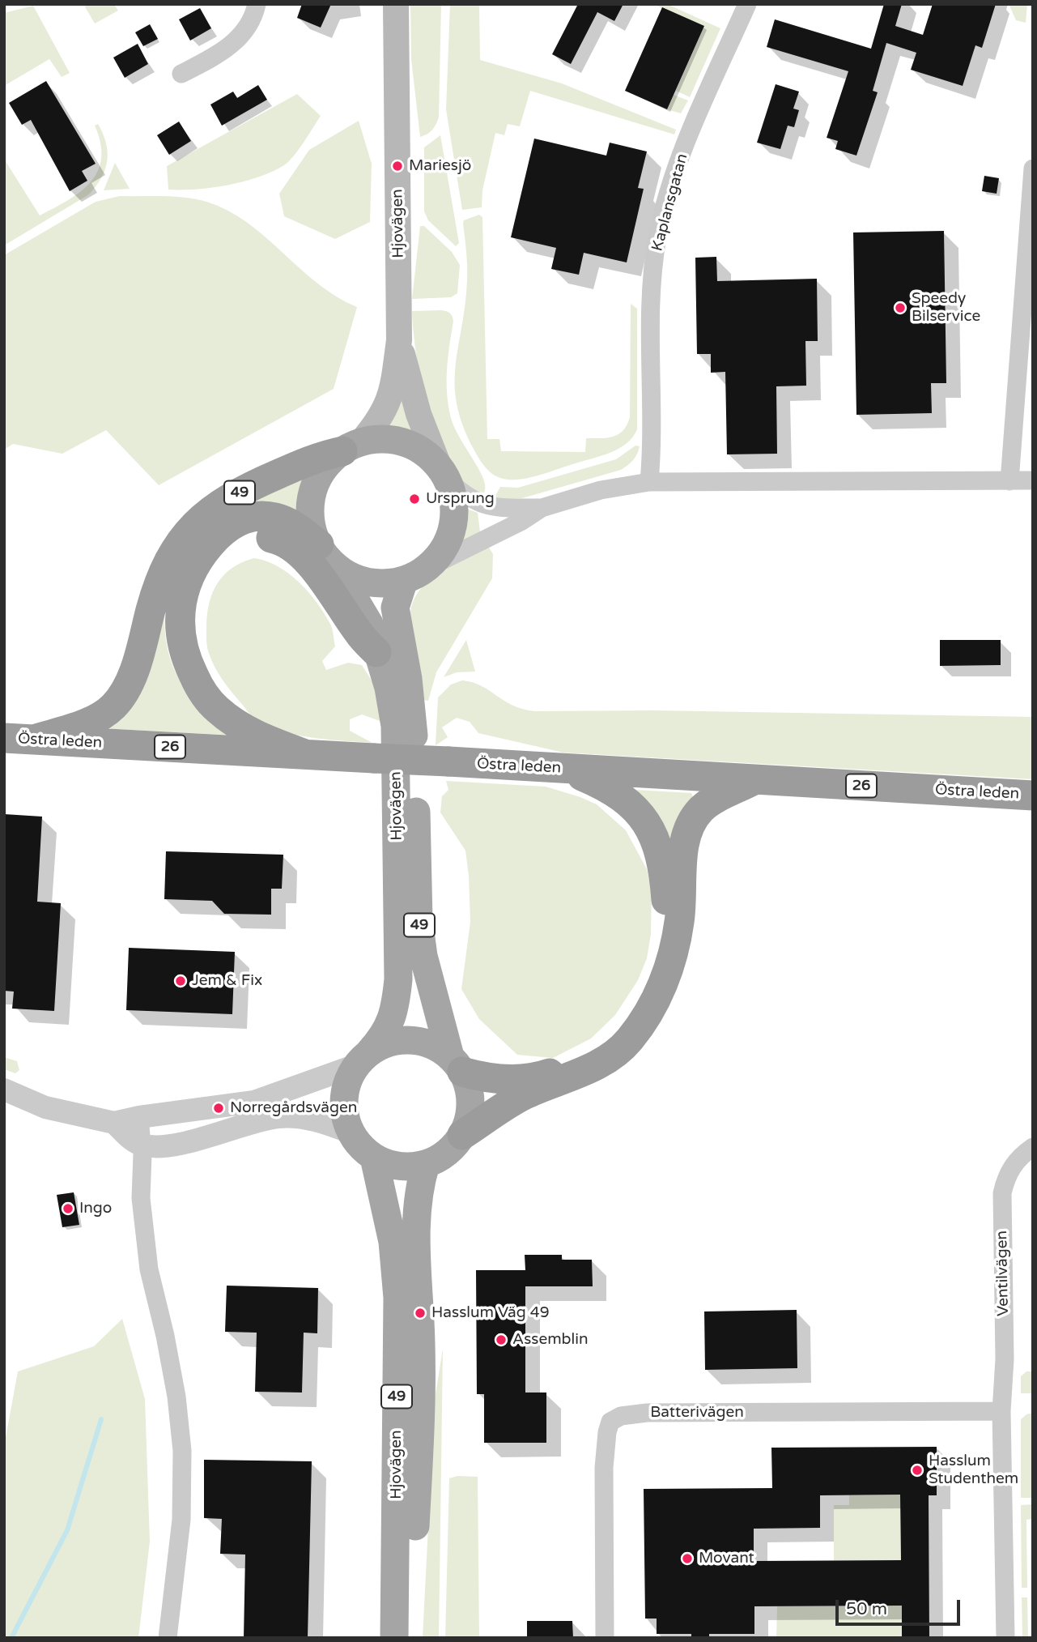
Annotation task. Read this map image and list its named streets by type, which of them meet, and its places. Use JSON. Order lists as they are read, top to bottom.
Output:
{
  "streets": {
    "highway": ["49", "Östra leden", "26"],
    "main road": ["Hjovägen"],
    "street": ["Kaplansgatan", "Ventilvägen", "Batterivägen"]
  },
  "crossings": [
    ["Hjovägen", "49"],
    ["49", "Östra leden"],
    ["Ventilvägen", "Batterivägen"]
  ],
  "places": [
    "Mariesjö",
    "Speedy Bilservice",
    "Ursprung",
    "Jem & Fix",
    "Norregårdsvägen",
    "Ingo",
    "Hasslum Väg 49",
    "Assemblin",
    "Hasslum Studenthem",
    "Movant"
  ],
  "scale_bar": "50 m"
}
